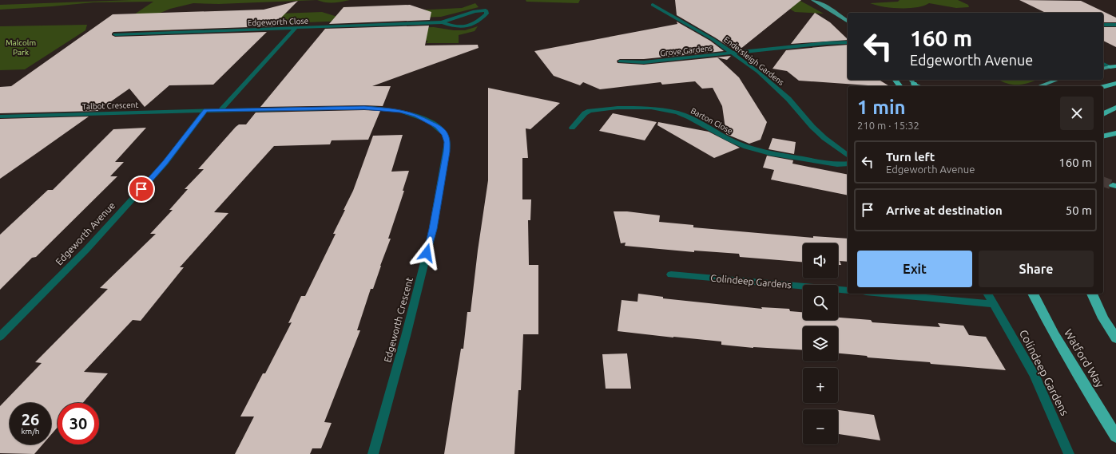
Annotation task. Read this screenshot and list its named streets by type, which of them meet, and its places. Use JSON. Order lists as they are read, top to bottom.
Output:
{
  "streets": {
    "highway": ["Watford Way"],
    "street": [
      "Edgeworth Close",
      "Grove Gardens",
      "Endersleigh Gardens",
      "Talbot Crescent",
      "Barton Close",
      "Edgeworth Avenue",
      "Colindeep Gardens",
      "Edgeworth Crescent"
    ]
  },
  "crossings": [
    ["Grove Gardens", "Endersleigh Gardens"],
    ["Talbot Crescent", "Edgeworth Avenue"],
    ["Talbot Crescent", "Edgeworth Crescent"]
  ],
  "parks": ["Malcolm Park"],
  "page": {
    "turn": ["160 m", "Edgeworth Avenue"],
    "heading": ["1 min", "210 m · 15:32"],
    "list": [
      {
        "name": "Turn left",
        "note": "Edgeworth Avenue",
        "value": "160 m"
      },
      {
        "name": "Arrive at destination",
        "value": "50 m"
      }
    ],
    "map_buttons": ["+", "−"],
    "buttons": ["Exit", "Share"],
    "speed": "26 km/h",
    "limit": "30"
  }
}
